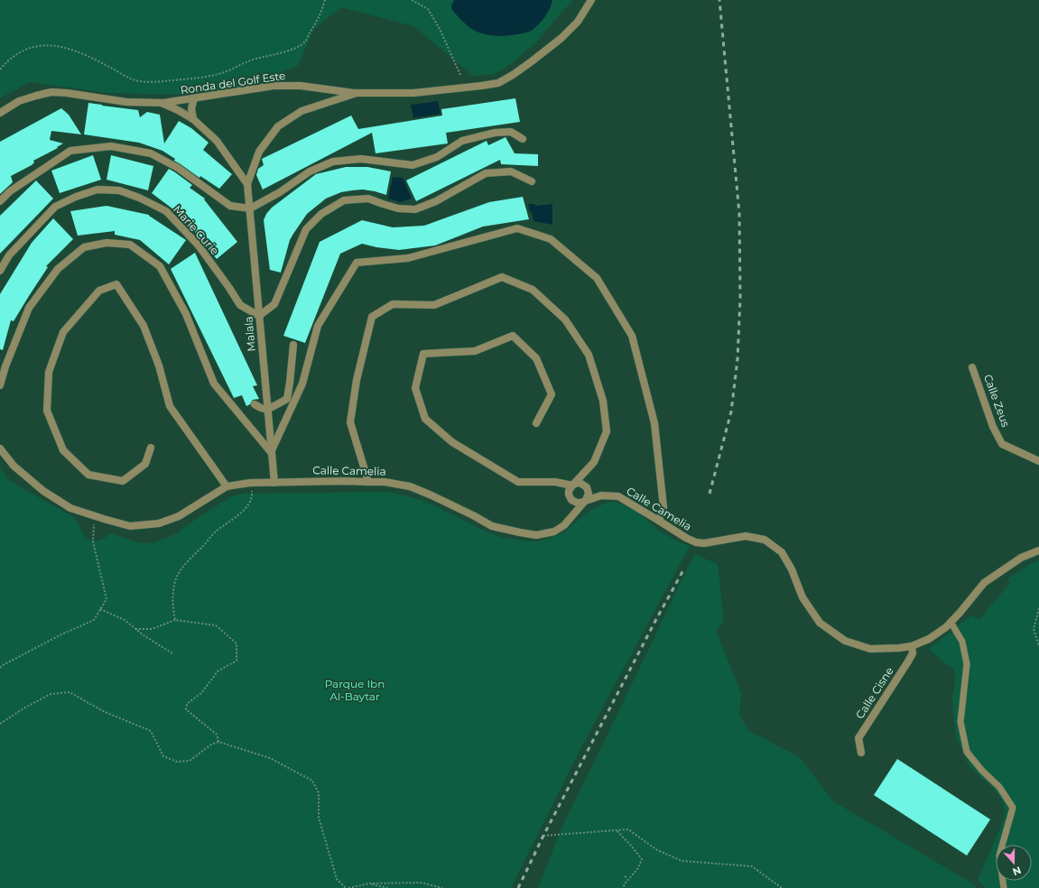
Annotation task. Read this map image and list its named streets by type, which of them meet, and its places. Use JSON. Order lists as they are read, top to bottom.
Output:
{
  "streets": {
    "street": [
      "Ronda del Golf Este",
      "Marie Curie",
      "Malala",
      "Calle Zeus",
      "Calle Camelia",
      "Calle Cisne"
    ]
  },
  "crossings": [
    ["Marie Curie", "Malala"],
    ["Malala", "Calle Camelia"],
    ["Calle Camelia", "Calle Cisne"]
  ],
  "parks": ["Parque Ibn Al-Baytar"],
  "north": "bottom"
}
